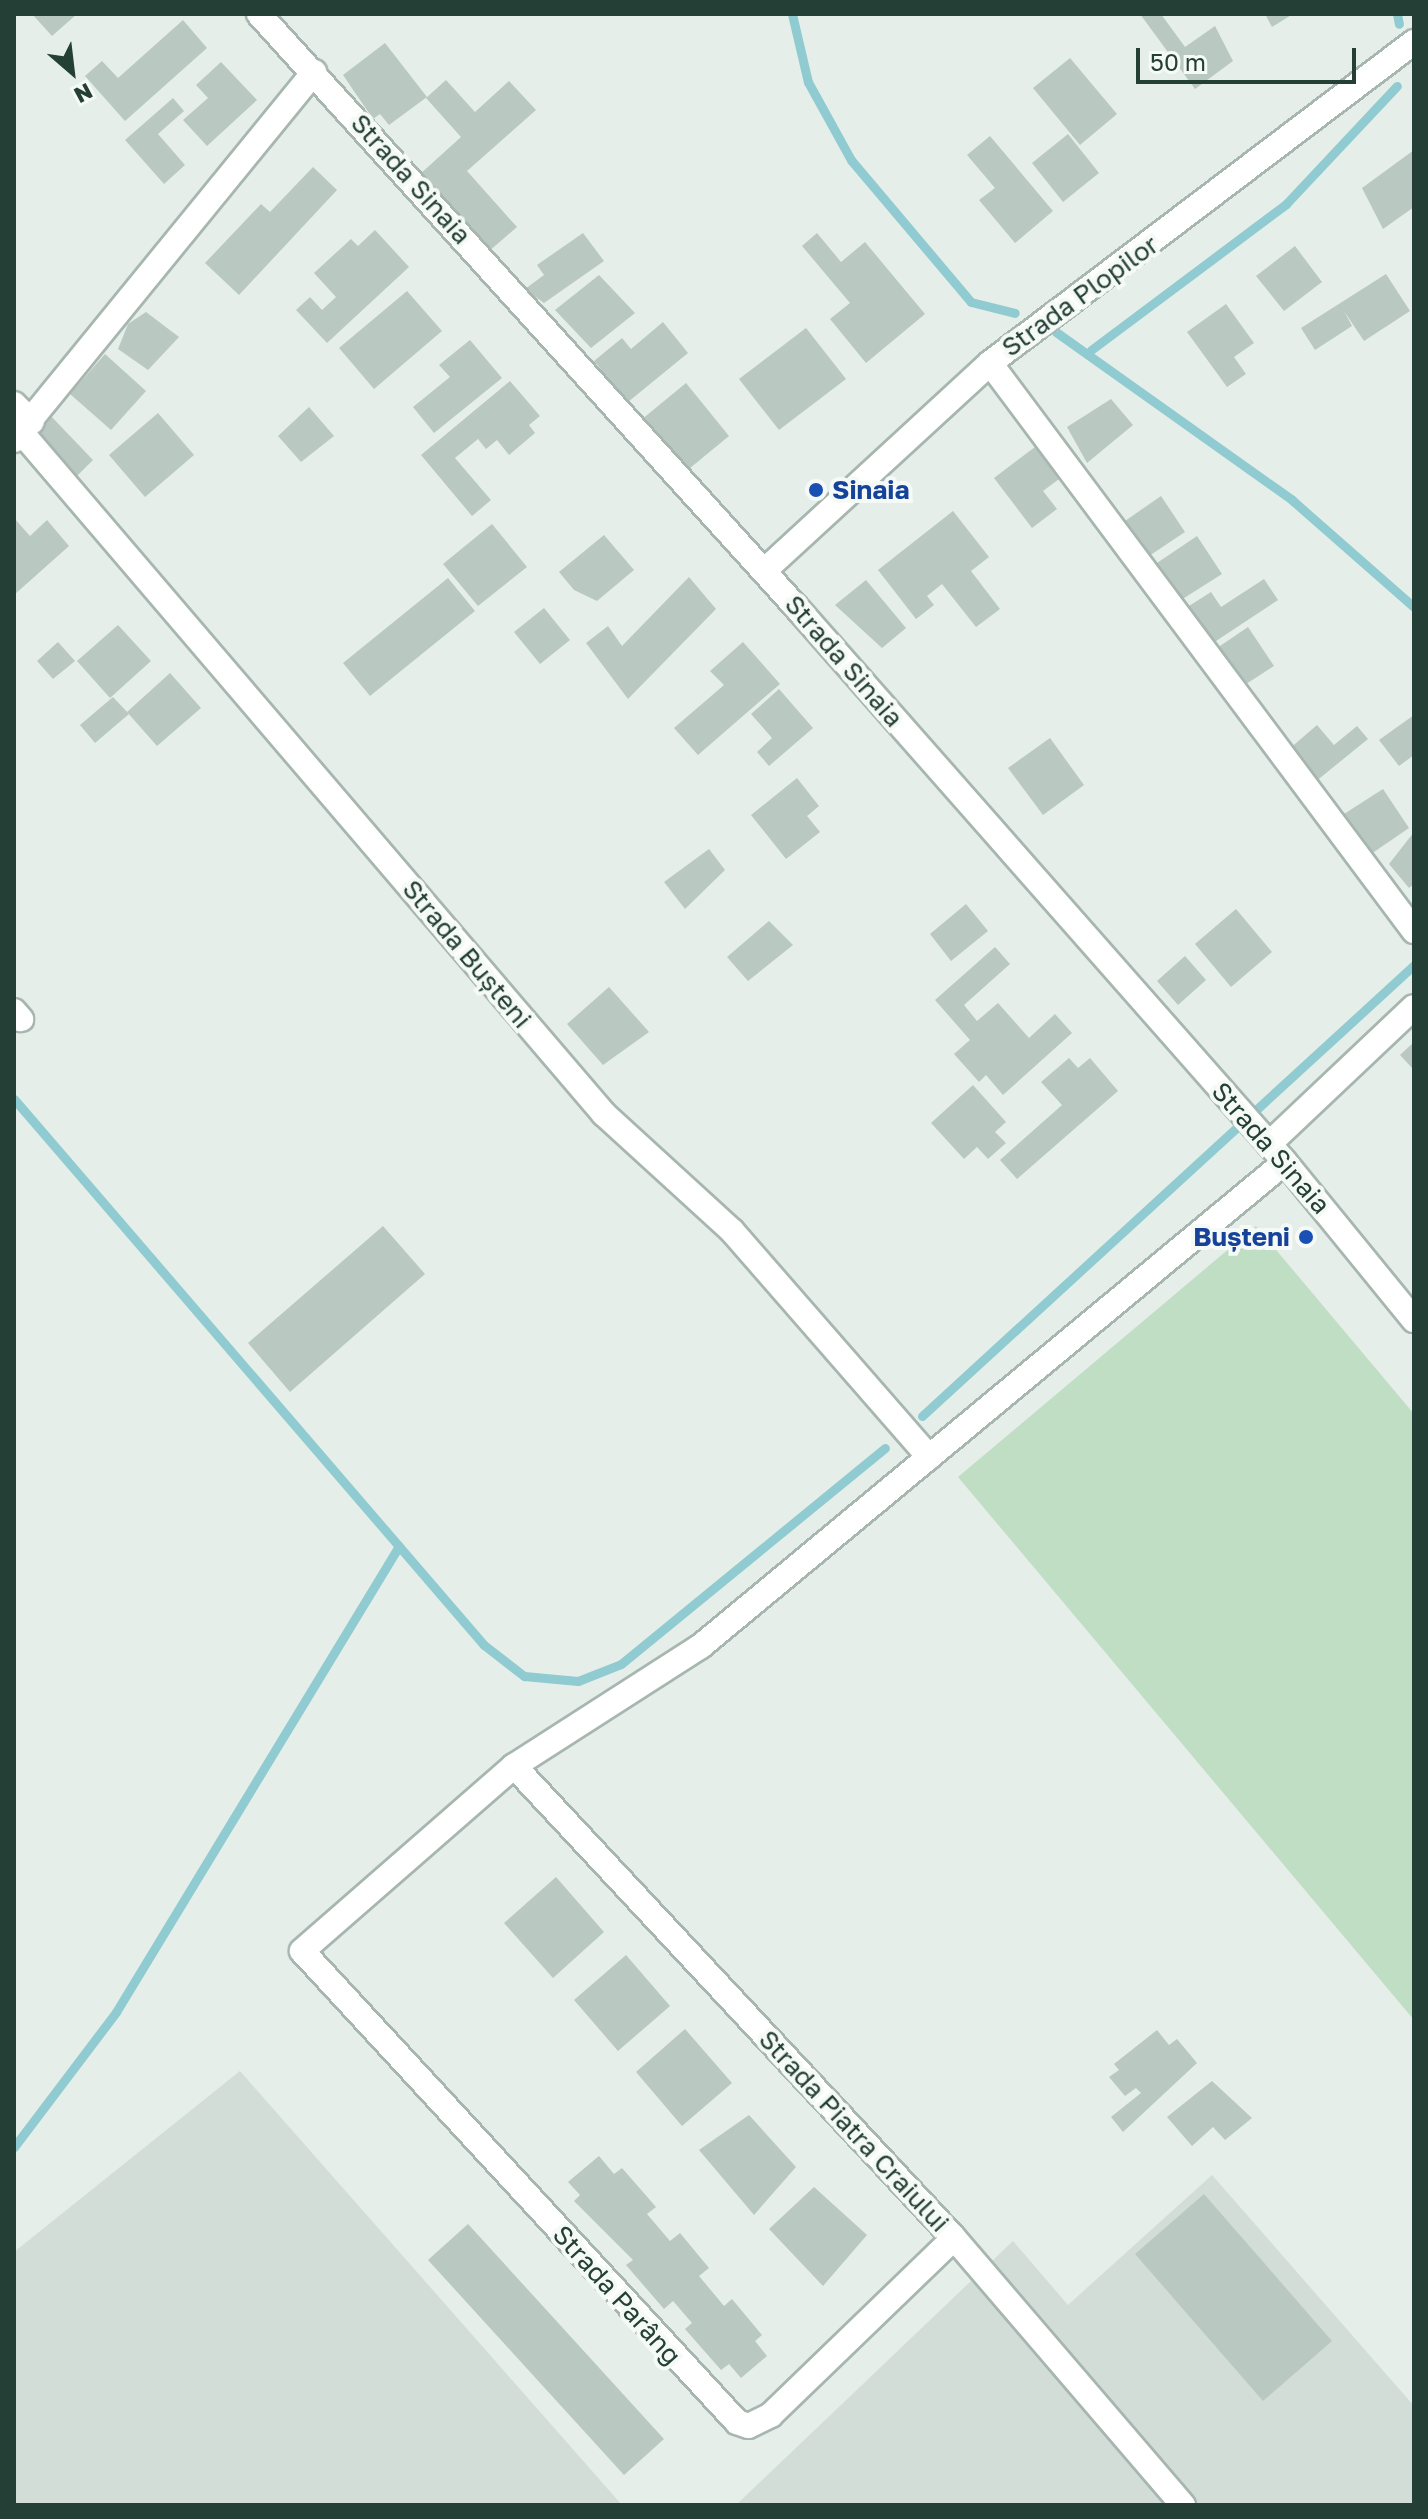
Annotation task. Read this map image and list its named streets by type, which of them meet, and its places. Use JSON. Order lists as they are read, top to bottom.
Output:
{
  "streets": {
    "street": [
      "Strada Sinaia",
      "Strada Plopilor",
      "Strada Bușteni",
      "Strada Piatra Craiului",
      "Strada Parâng"
    ]
  },
  "crossings": [
    ["Strada Sinaia", "Strada Plopilor"],
    ["Strada Piatra Craiului", "Strada Parâng"]
  ],
  "places": ["Sinaia", "Bușteni"],
  "scale_bar": "50 m",
  "north": "bottom right"
}
